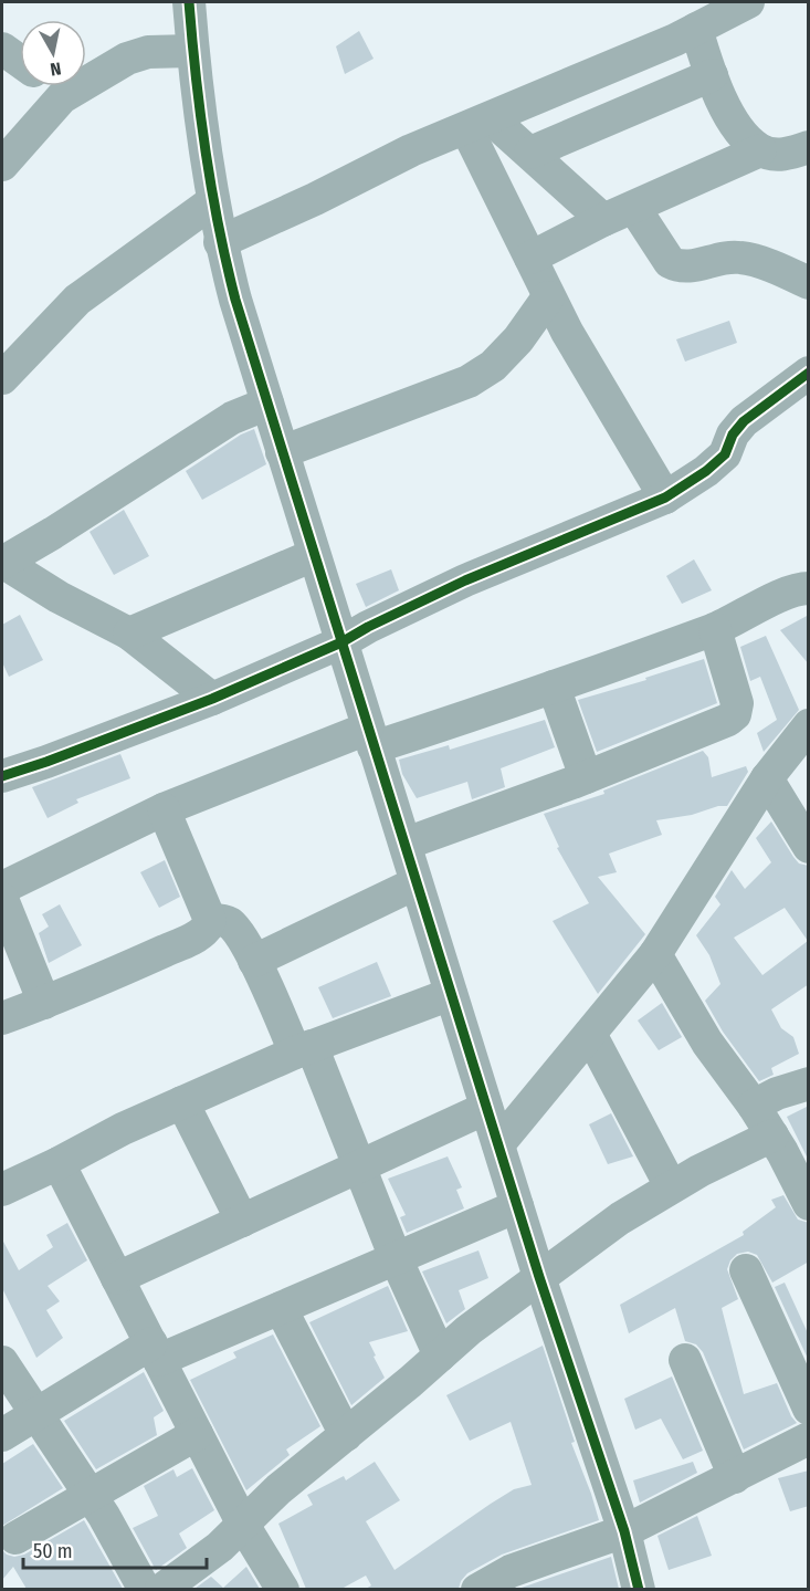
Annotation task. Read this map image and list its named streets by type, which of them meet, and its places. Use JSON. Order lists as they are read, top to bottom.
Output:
{
  "scale_bar": "50 m",
  "north": "bottom"
}
